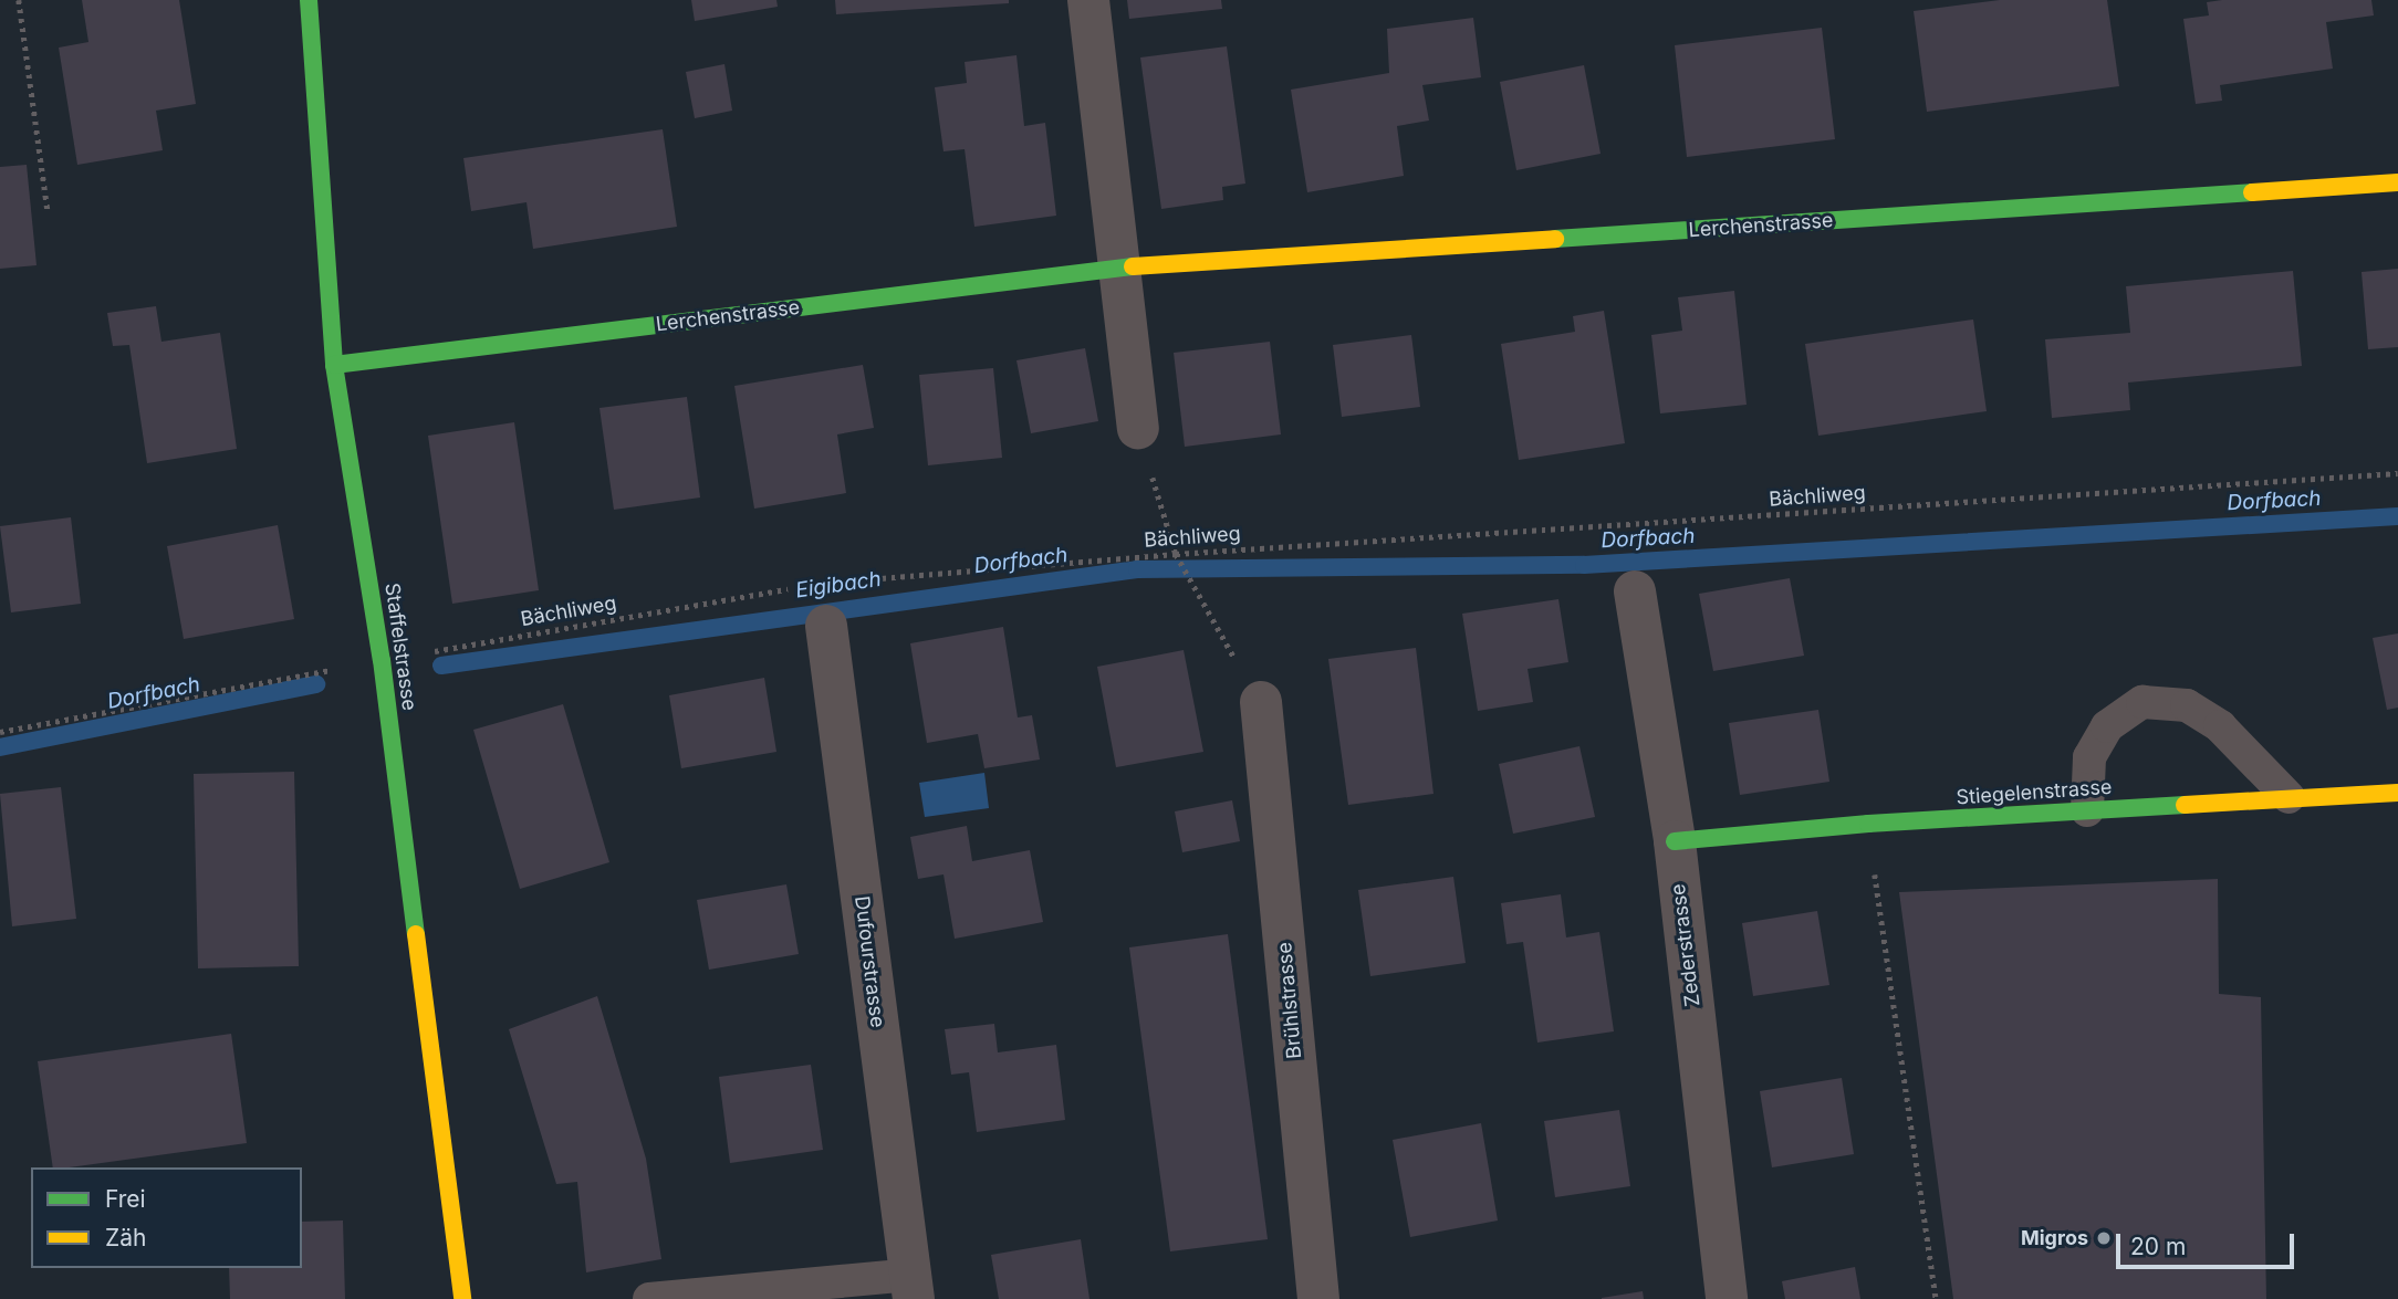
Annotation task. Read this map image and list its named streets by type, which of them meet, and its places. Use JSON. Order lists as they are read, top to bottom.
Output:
{
  "streets": {
    "street": [
      "Lerchenstrasse",
      "Staffelstrasse",
      "Stiegelenstrasse",
      "Zederstrasse",
      "Dufourstrasse",
      "Brühlstrasse"
    ],
    "path": ["Bächliweg"]
  },
  "crossings": [
    ["Lerchenstrasse", "Staffelstrasse"],
    ["Bächliweg", "Staffelstrasse"],
    ["Stiegelenstrasse", "Zederstrasse"]
  ],
  "water": ["Dorfbach", "Eigibach"],
  "places": ["Migros"],
  "legend": ["Frei", "Zäh"],
  "scale_bar": "20 m"
}
